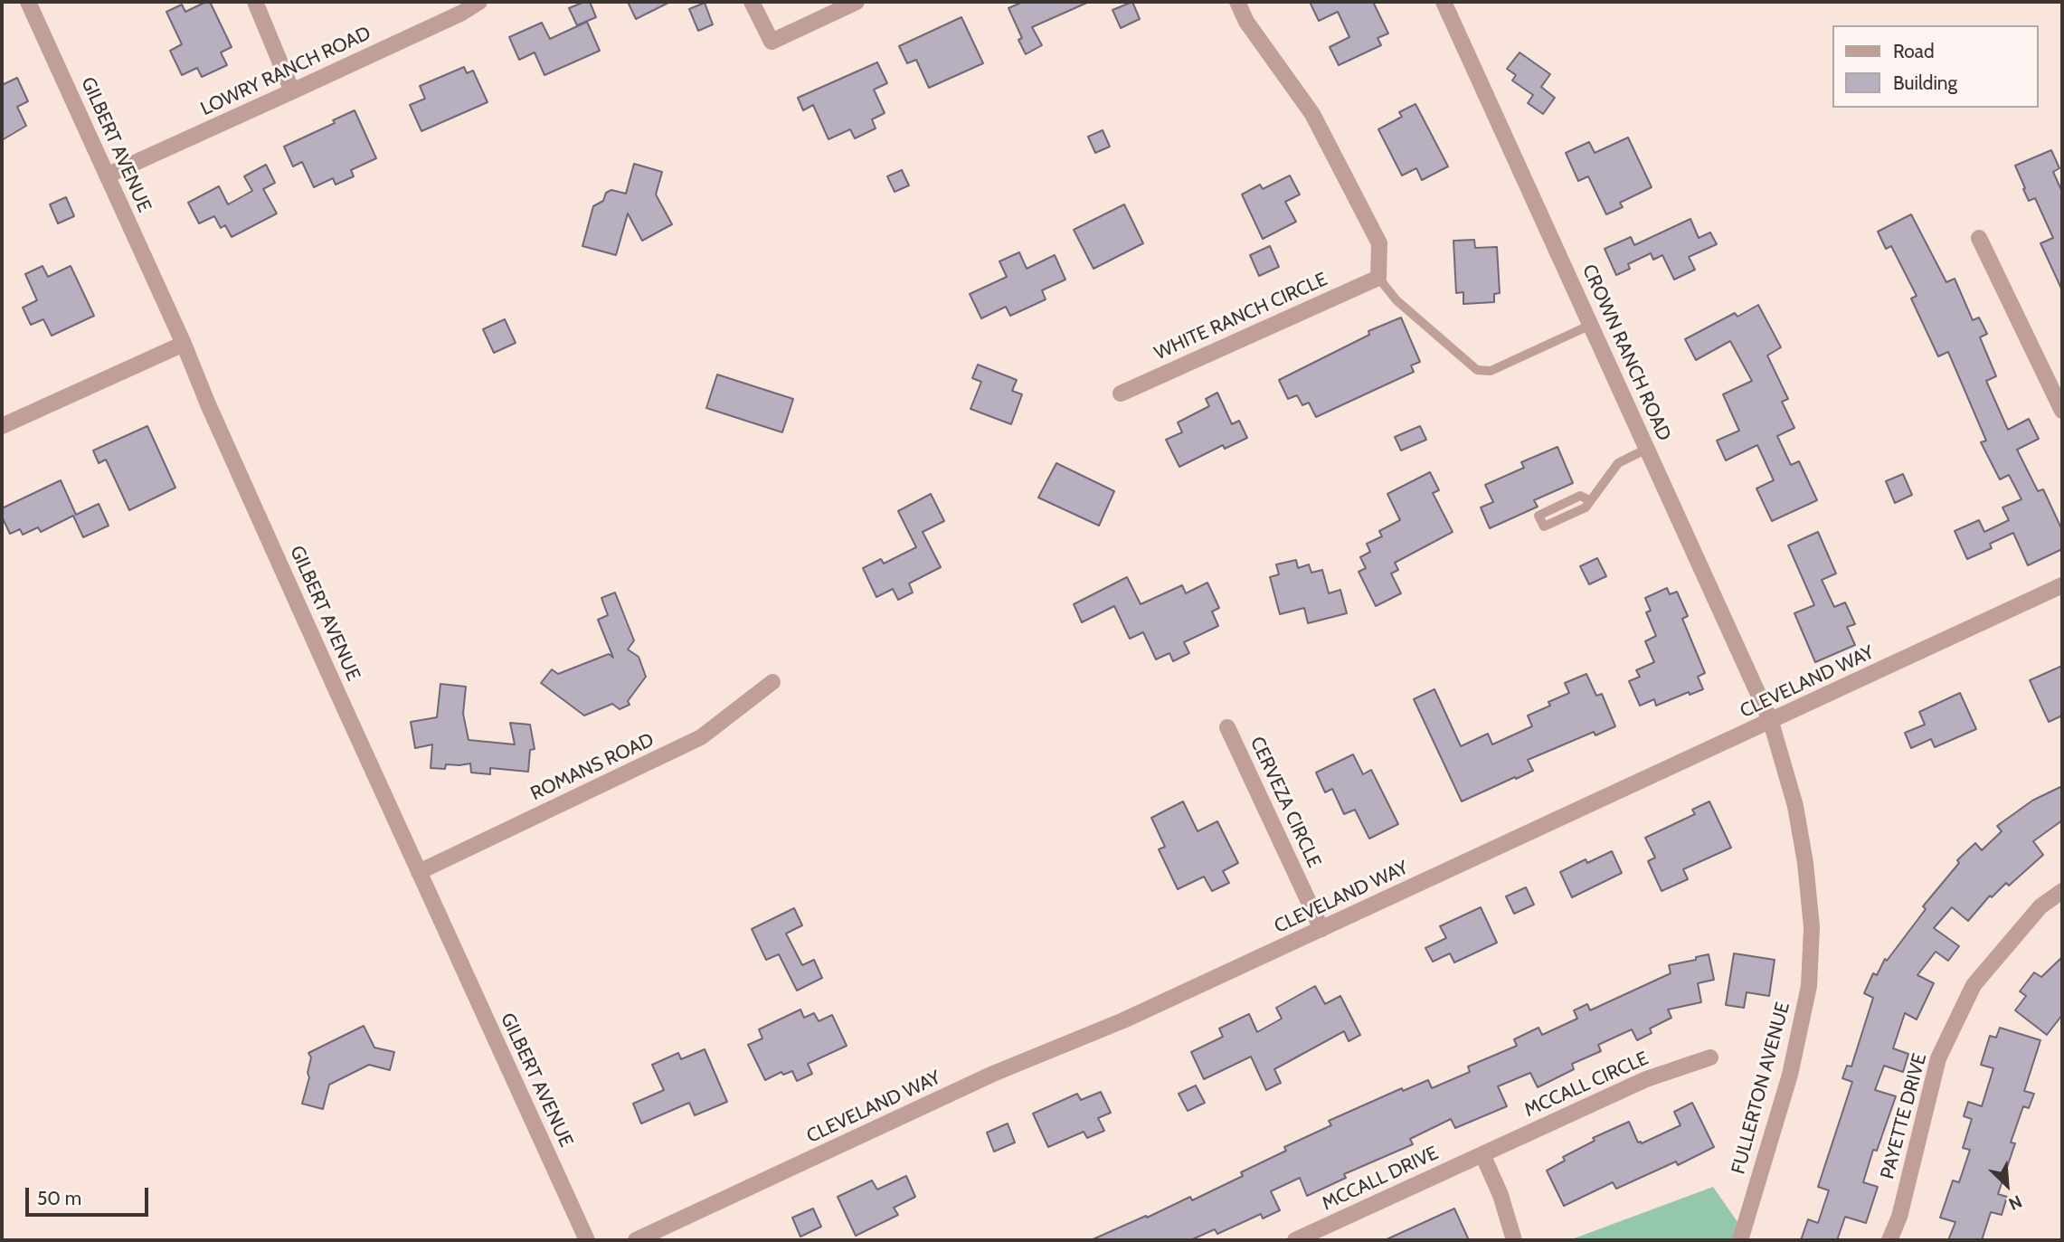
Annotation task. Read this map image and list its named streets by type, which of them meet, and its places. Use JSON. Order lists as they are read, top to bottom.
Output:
{
  "streets": {
    "street": [
      "LOWRY RANCH ROAD",
      "GILBERT AVENUE",
      "WHITE RANCH CIRCLE",
      "CROWN RANCH ROAD",
      "CLEVELAND WAY",
      "ROMANS ROAD",
      "CERVEZA CIRCLE",
      "MCCALL CIRCLE",
      "FULLERTON AVENUE",
      "PAYETTE DRIVE",
      "MCCALL DRIVE"
    ]
  },
  "crossings": [
    ["LOWRY RANCH ROAD", "GILBERT AVENUE"],
    ["GILBERT AVENUE", "ROMANS ROAD"],
    ["CROWN RANCH ROAD", "CLEVELAND WAY"],
    ["CROWN RANCH ROAD", "FULLERTON AVENUE"],
    ["CLEVELAND WAY", "CERVEZA CIRCLE"],
    ["CLEVELAND WAY", "FULLERTON AVENUE"],
    ["MCCALL CIRCLE", "MCCALL DRIVE"]
  ],
  "legend": ["Road", "Building"],
  "scale_bar": "50 m",
  "north": "bottom right"
}
